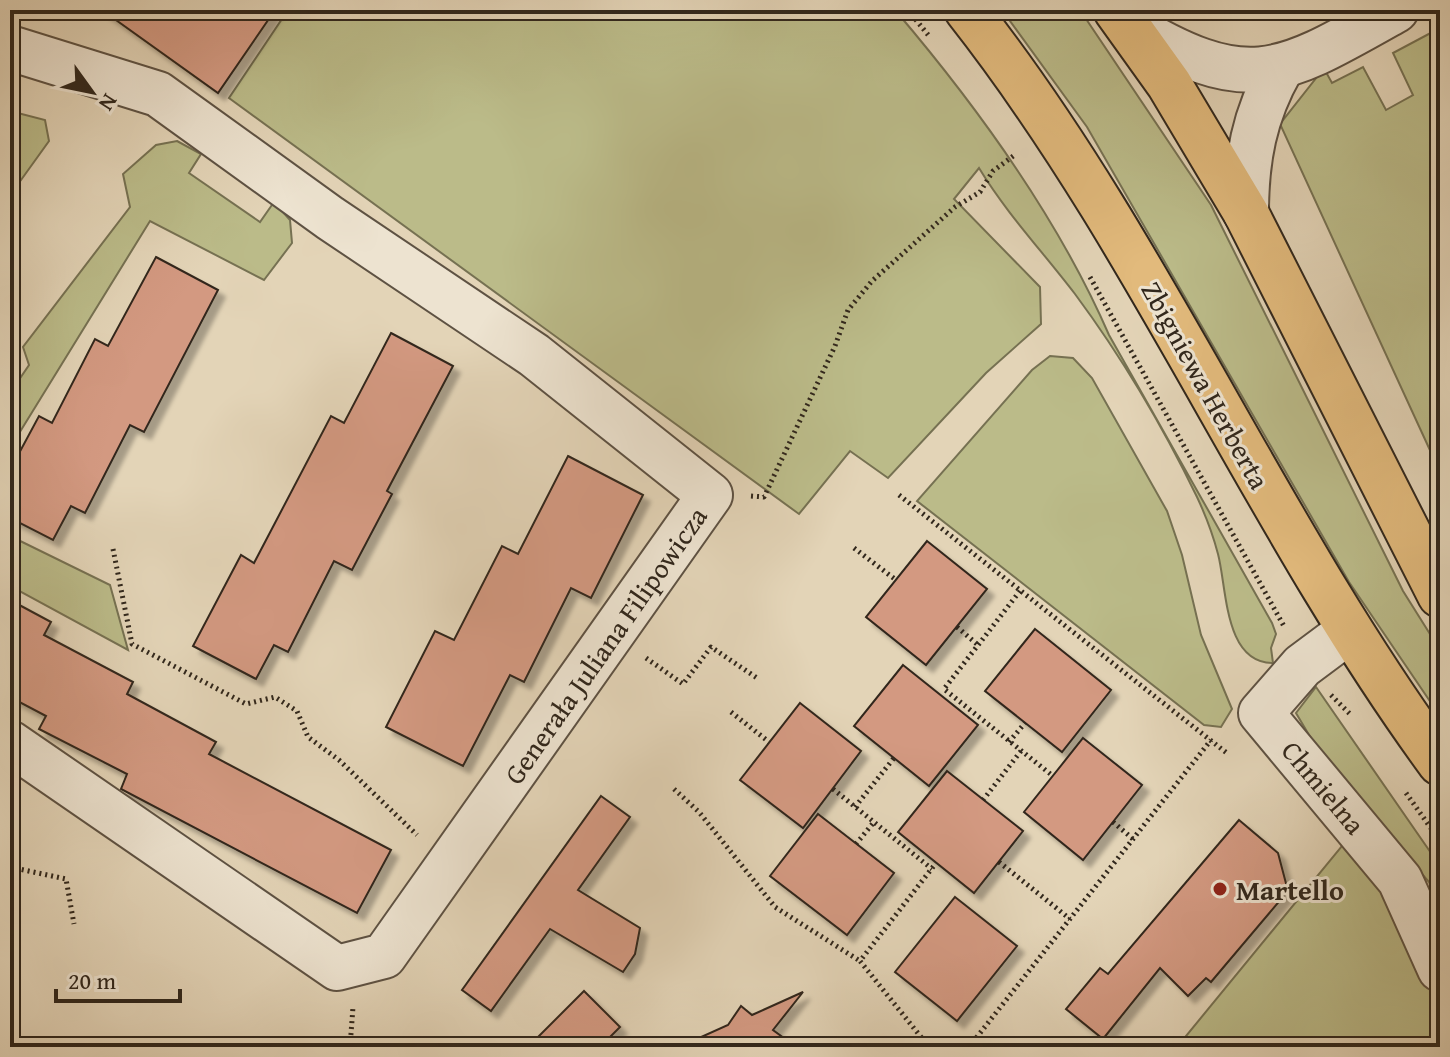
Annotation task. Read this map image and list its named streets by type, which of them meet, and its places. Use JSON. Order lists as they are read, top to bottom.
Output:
{
  "streets": {
    "main road": ["Zbigniewa Herberta"],
    "street": ["Generała Juliana Filipowicza", "Chmielna"]
  },
  "crossings": [
    ["Zbigniewa Herberta", "Chmielna"]
  ],
  "places": ["Martello"],
  "scale_bar": "20 m",
  "north": "bottom right"
}
